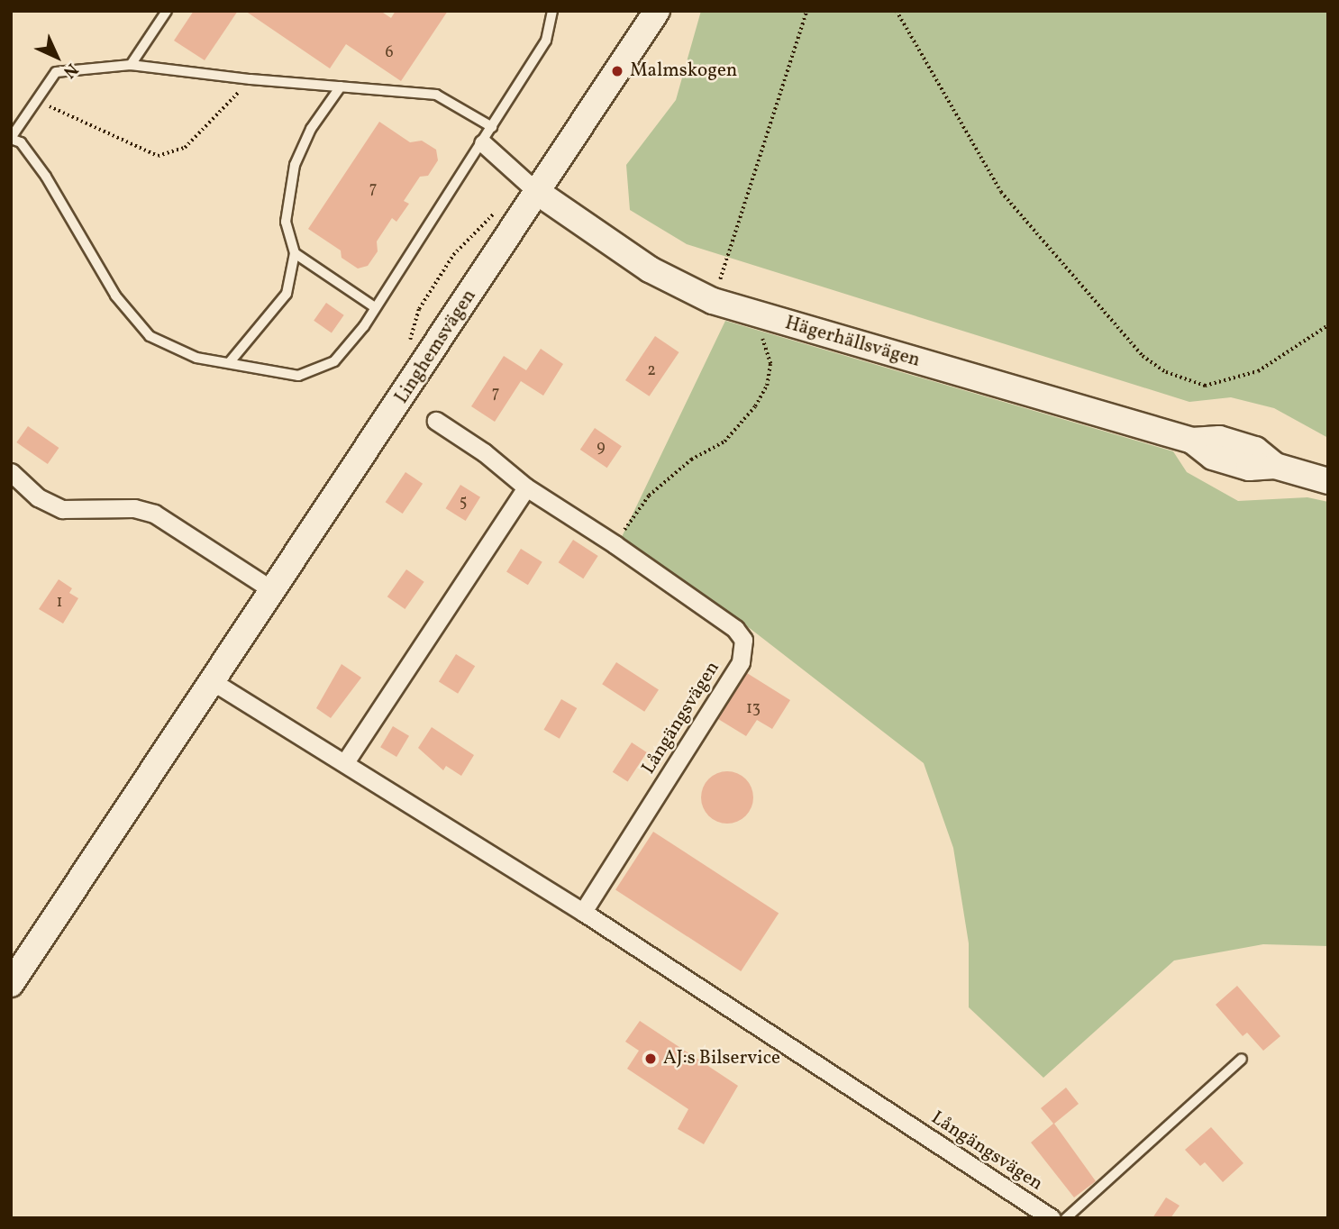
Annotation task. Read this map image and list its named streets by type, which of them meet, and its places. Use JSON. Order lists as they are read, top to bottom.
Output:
{
  "streets": {
    "main road": ["Hägerhällsvägen", "Linghemsvägen"],
    "street": ["Långängsvägen"]
  },
  "crossings": [
    ["Hägerhällsvägen", "Linghemsvägen"],
    ["Linghemsvägen", "Långängsvägen"]
  ],
  "places": ["Malmskogen", "AJ:s Bilservice"],
  "house_numbers": [
    "6",
    "7",
    "2",
    "7",
    "9",
    "5",
    "1",
    "13"
  ],
  "north": "bottom right"
}
